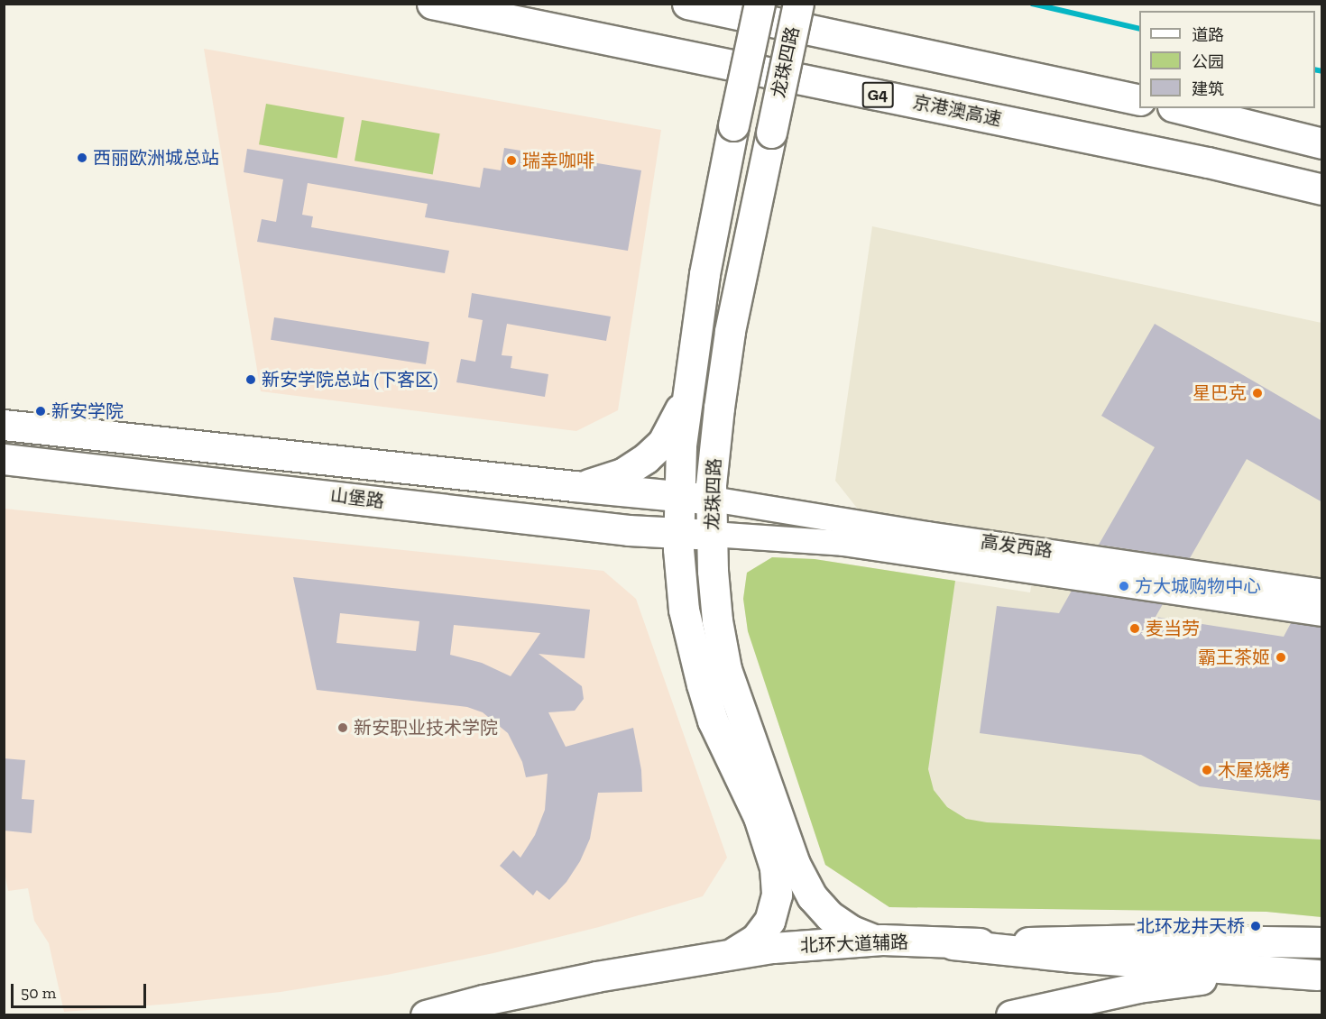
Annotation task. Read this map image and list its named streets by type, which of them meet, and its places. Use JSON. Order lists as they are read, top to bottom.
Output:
{
  "streets": {
    "main road": [
      "龙珠四路",
      "G4",
      "京港澳高速",
      "山堡路",
      "北环大道辅路"
    ],
    "street": ["高发西路"]
  },
  "crossings": [
    ["龙珠四路", "山堡路"],
    ["龙珠四路", "高发西路"],
    ["龙珠四路", "北环大道辅路"],
    ["山堡路", "高发西路"]
  ],
  "places": [
    "西丽欧洲城总站",
    "瑞幸咖啡",
    "新安学院总站 (下客区)",
    "星巴克",
    "新安学院",
    "方大城购物中心",
    "麦当劳",
    "霸王茶姬",
    "新安职业技术学院",
    "木屋烧烤",
    "北环龙井天桥"
  ],
  "legend": ["道路", "公园", "建筑"],
  "scale_bar": "50 m"
}
